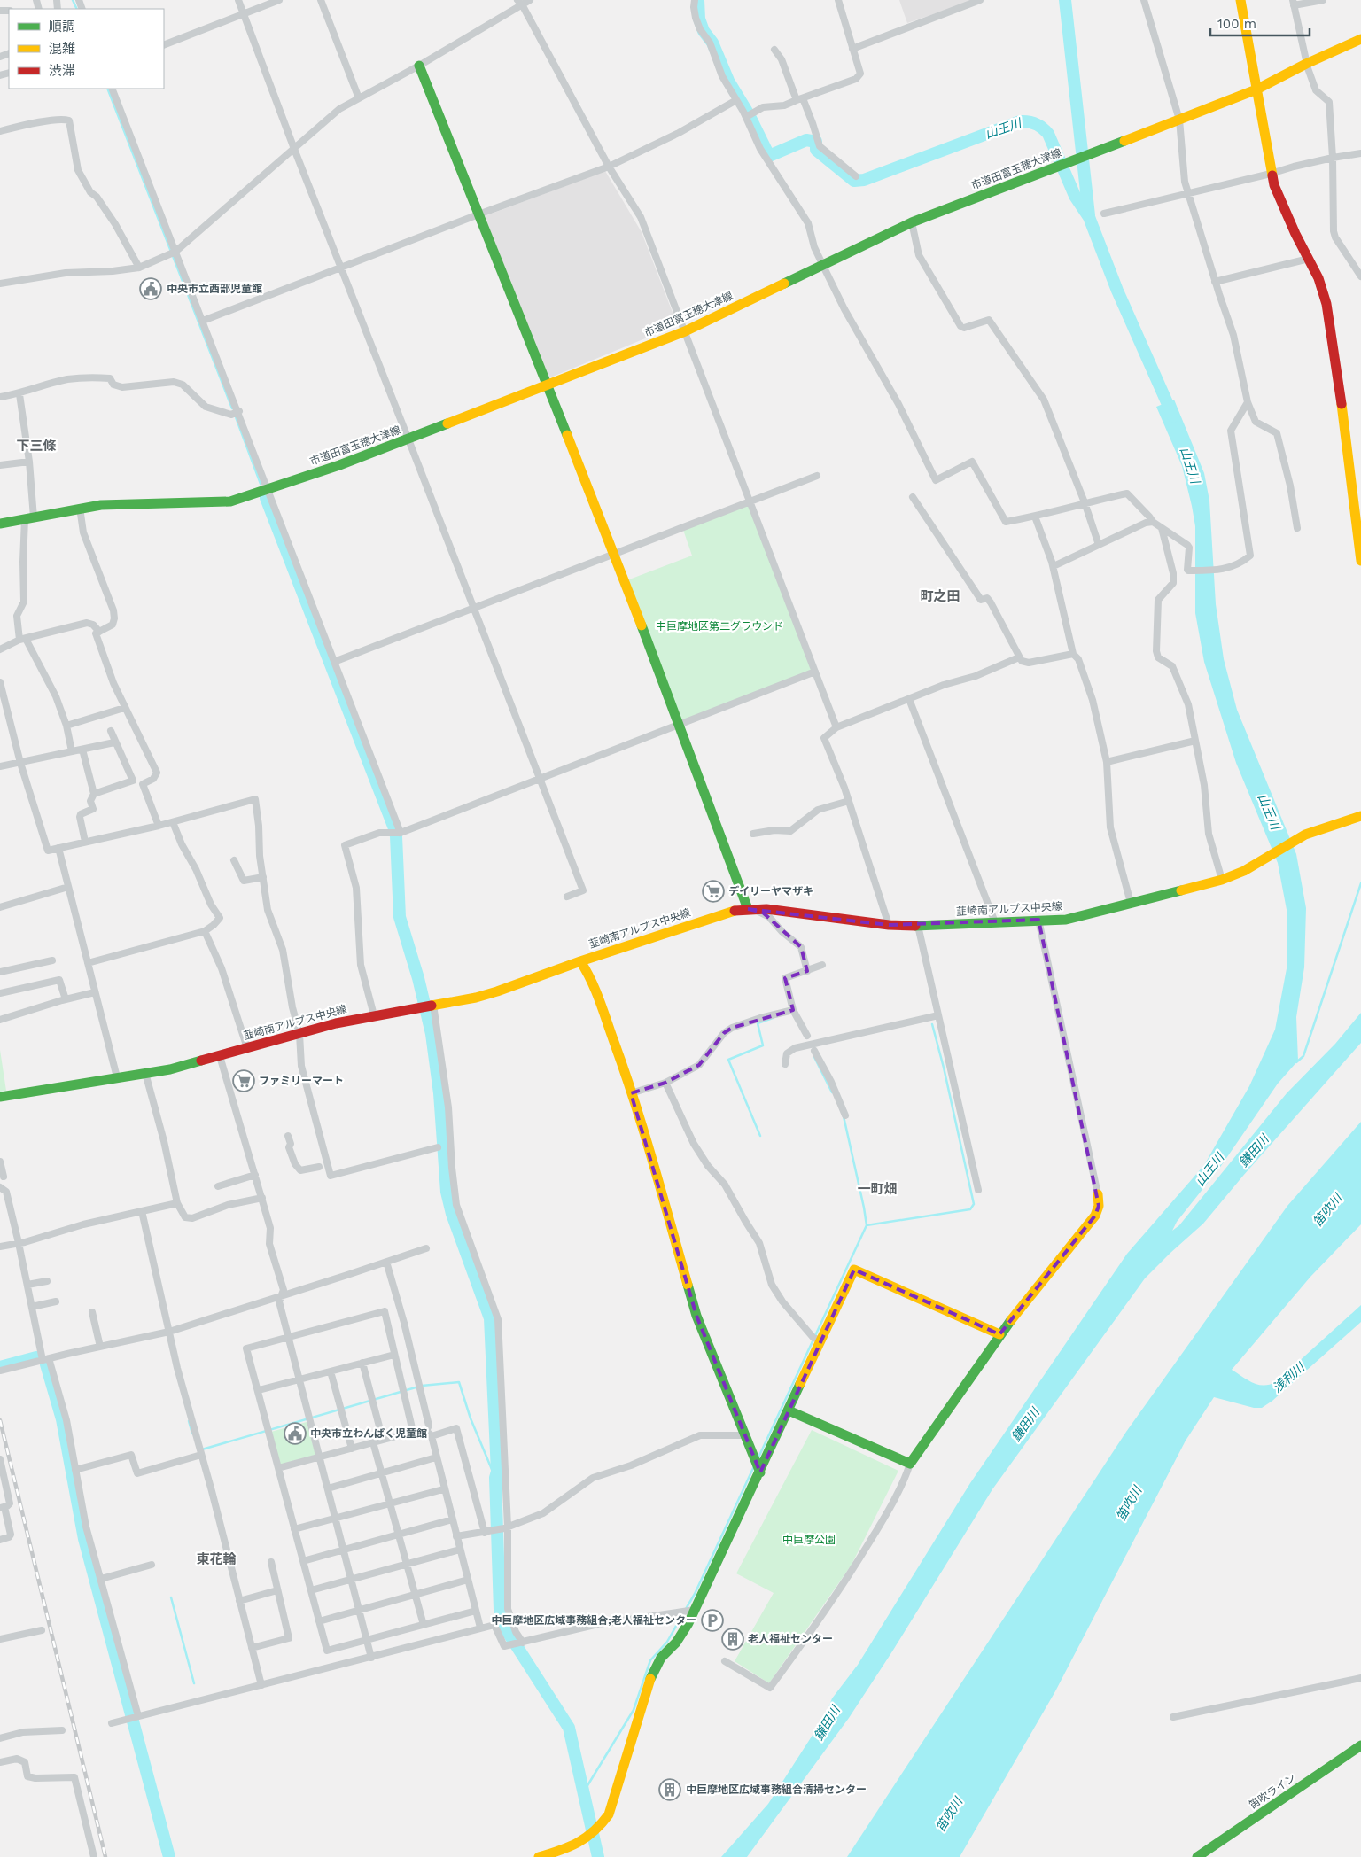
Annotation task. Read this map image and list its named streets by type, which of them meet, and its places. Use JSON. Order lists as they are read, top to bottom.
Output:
{
  "streets": {
    "main road": ["市道田富玉穂大津線", "韮崎南アルプス中央線", "笛吹ライン"]
  },
  "districts": [
    "下三條",
    "町之田",
    "一町畑",
    "東花輪"
  ],
  "water": [
    "山王川",
    "鎌田川",
    "笛吹川",
    "浅利川"
  ],
  "parks": ["中巨摩地区第二グラウンド", "中巨摩公園"],
  "places": {
    "public building": ["中央市立西部児童館", "中央市立わんぱく児童館"],
    "supermarket": ["デイリーヤマザキ", "ファミリーマート"],
    "parking": ["中巨摩地区広域事務組合;老人福祉センター"],
    "building": ["老人福祉センター", "中巨摩地区広域事務組合清掃センター"]
  },
  "legend": ["順調", "混雑", "渋滞"],
  "scale_bar": "100 m"
}
